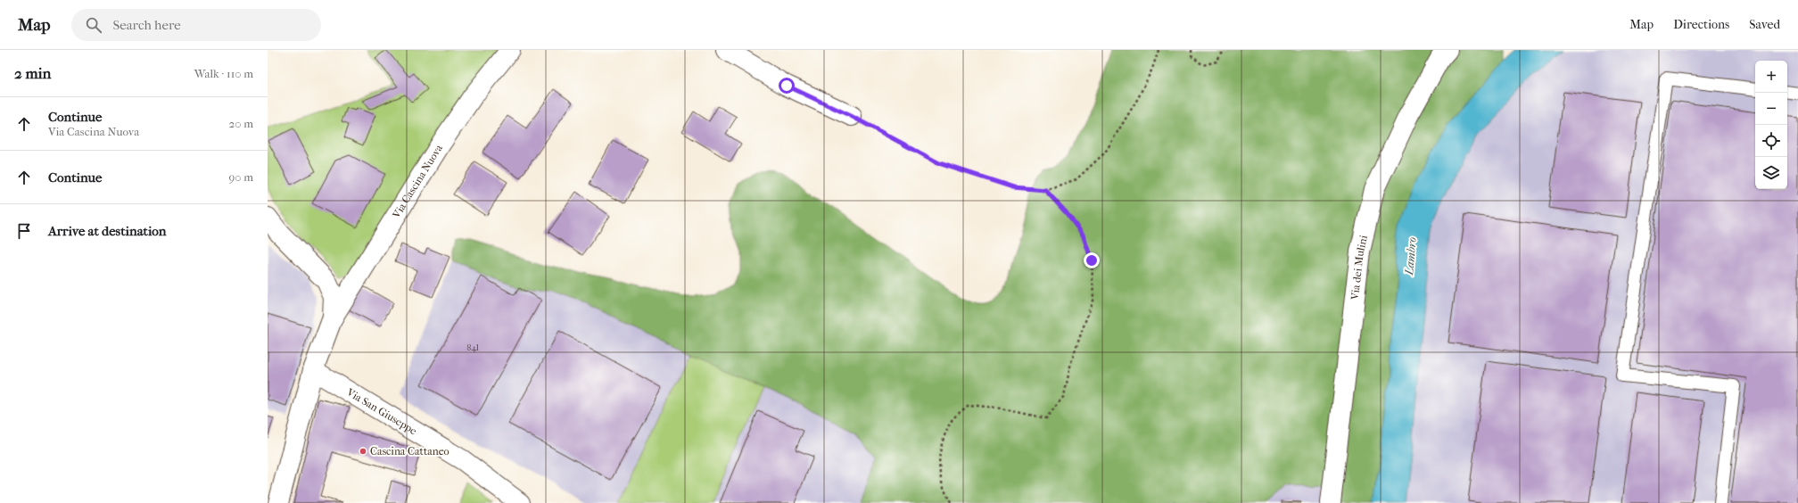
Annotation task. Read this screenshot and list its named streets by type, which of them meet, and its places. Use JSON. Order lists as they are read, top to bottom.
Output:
{
  "streets": {
    "street": ["Via Cascina Nuova", "Via dei Mulini", "Via San Giuseppe"]
  },
  "water": ["Lambro"],
  "places": ["Cascina Cattaneo"],
  "house_numbers": ["84l"],
  "page": {
    "header": "Map",
    "search": "Search here",
    "nav": ["Map", "Directions", "Saved"],
    "heading": ["2 min", "Walk · 110 m"],
    "map_buttons": ["+", "−"],
    "list": [
      ["Continue", "Via Cascina Nuova", "20 m"],
      ["Continue", "90 m"],
      "Arrive at destination"
    ]
  }
}
